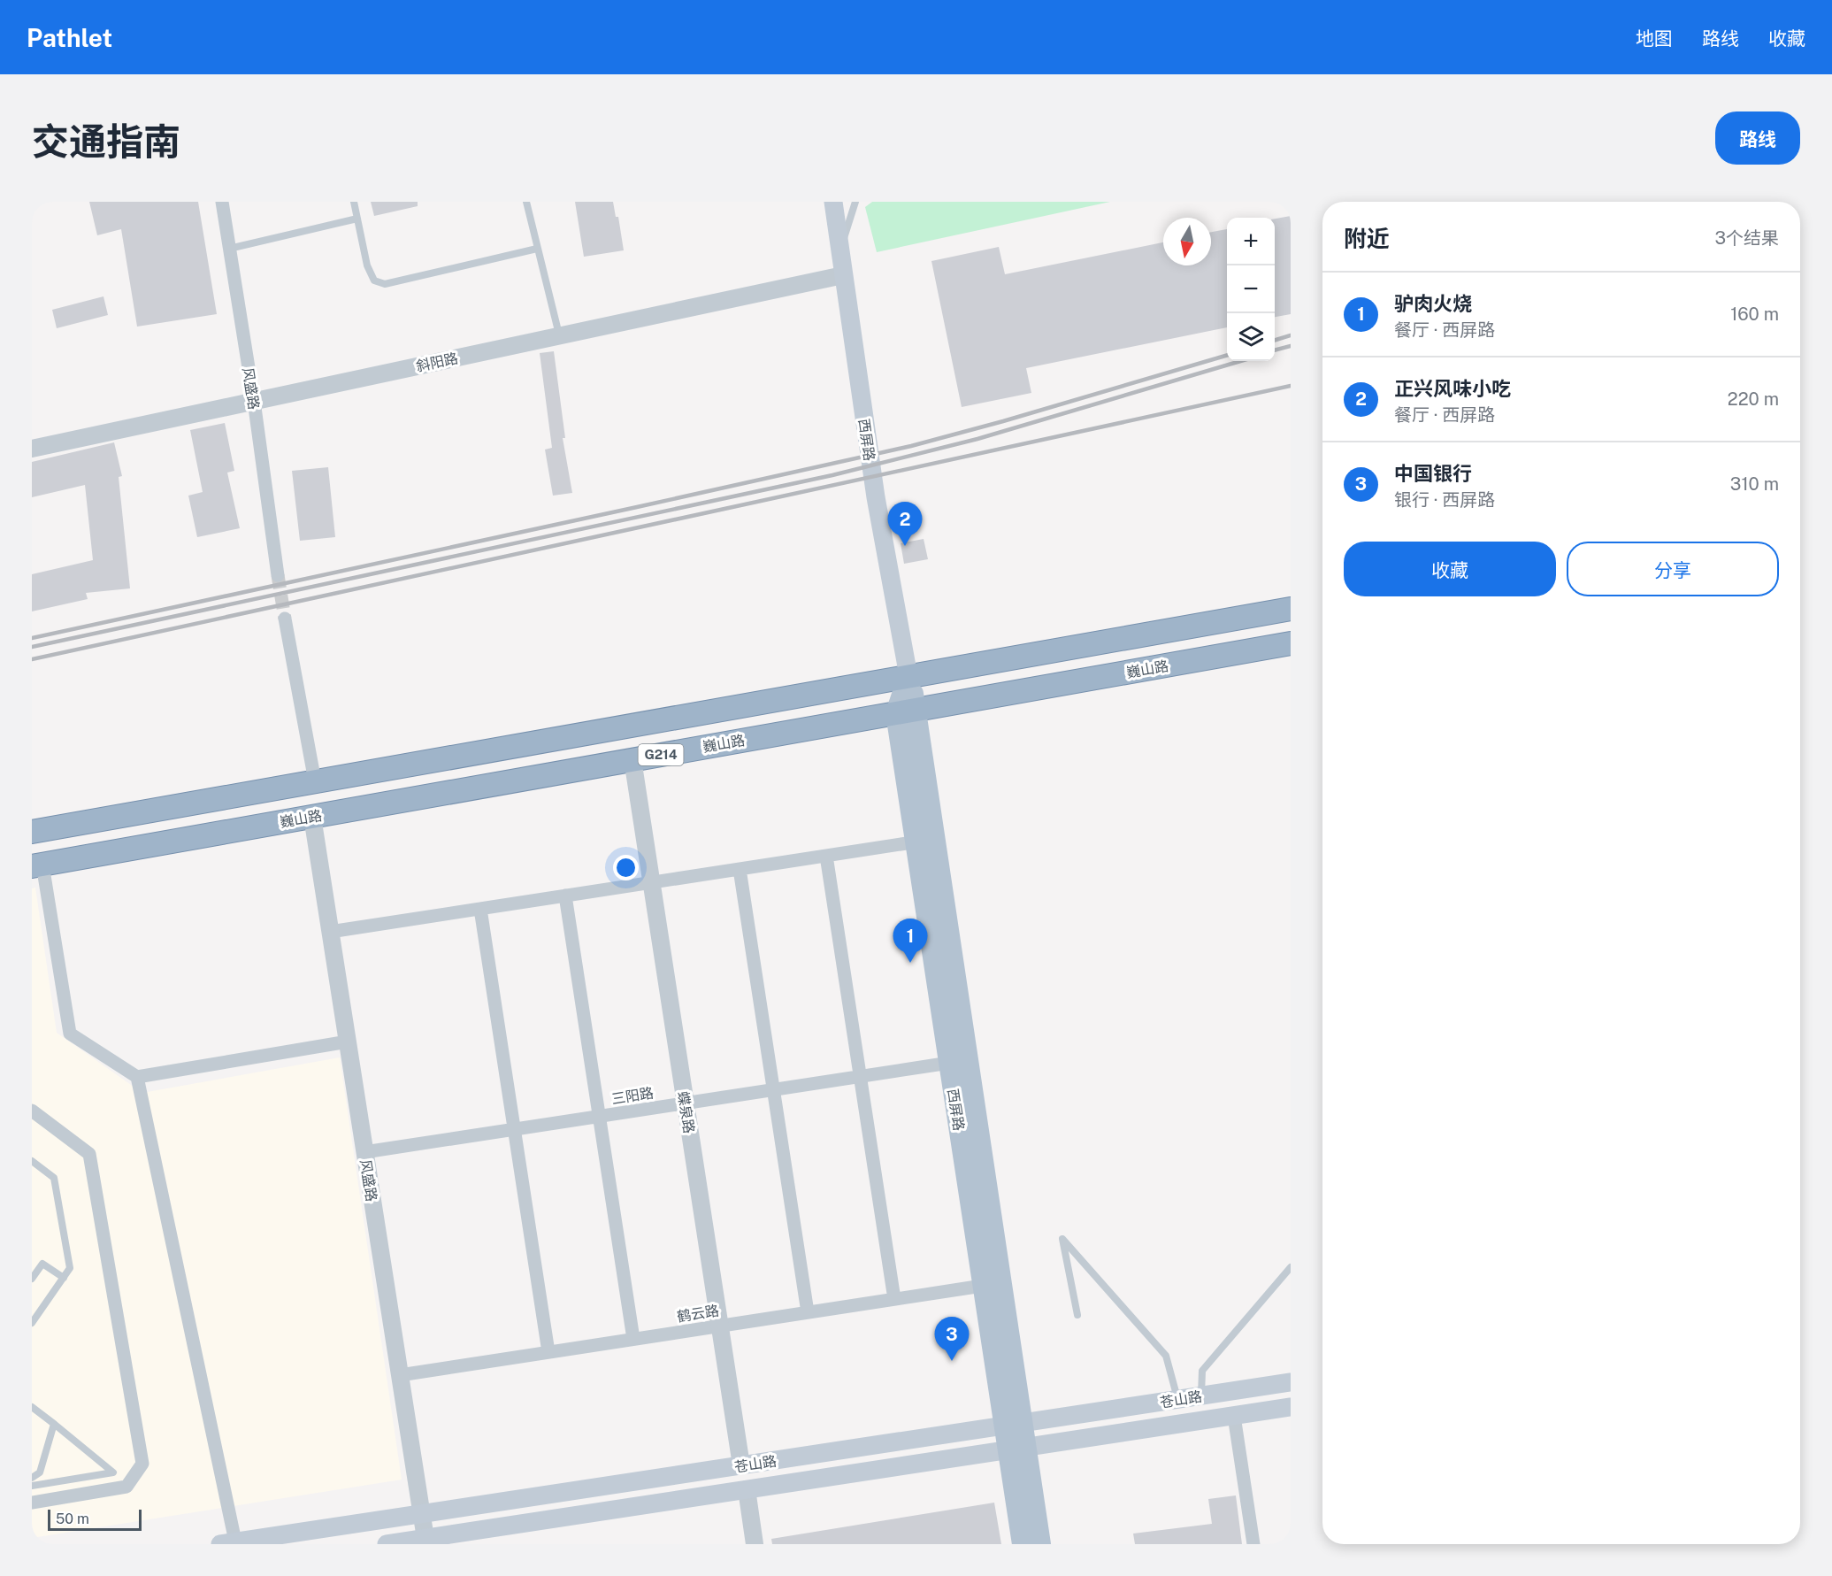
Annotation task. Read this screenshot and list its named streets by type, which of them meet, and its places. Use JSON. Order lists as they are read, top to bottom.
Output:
{
  "streets": {
    "highway": ["巍山路", "G214"],
    "main road": ["西屏路", "苍山路"],
    "street": [
      "斜阳路",
      "风盛路",
      "三阳路",
      "蝶泉路",
      "鹤云路"
    ]
  },
  "crossings": [
    ["斜阳路", "风盛路"],
    ["斜阳路", "西屏路"],
    ["风盛路", "巍山路"],
    ["风盛路", "三阳路"],
    ["风盛路", "鹤云路"],
    ["风盛路", "苍山路"],
    ["西屏路", "巍山路"],
    ["西屏路", "G214"],
    ["西屏路", "三阳路"],
    ["西屏路", "鹤云路"],
    ["西屏路", "苍山路"],
    ["巍山路", "蝶泉路"],
    ["三阳路", "蝶泉路"],
    ["蝶泉路", "鹤云路"],
    ["蝶泉路", "苍山路"]
  ],
  "scale_bar": "50 m",
  "north": "bottom",
  "page": {
    "header": "Pathlet",
    "nav": ["地图", "路线", "收藏"],
    "title": "交通指南",
    "buttons": [
      "路线",
      ["收藏", "分享"]
    ],
    "heading": ["附近", "3个结果"],
    "map_buttons": ["+", "−"],
    "list": [
      {
        "mark": "1",
        "name": "驴肉火烧",
        "note": "餐厅 · 西屏路",
        "value": "160 m"
      },
      {
        "mark": "2",
        "name": "正兴风味小吃",
        "note": "餐厅 · 西屏路",
        "value": "220 m"
      },
      {
        "mark": "3",
        "name": "中国银行",
        "note": "银行 · 西屏路",
        "value": "310 m"
      }
    ],
    "pins": ["2", "1", "3"],
    "scale": "50 m"
  }
}
